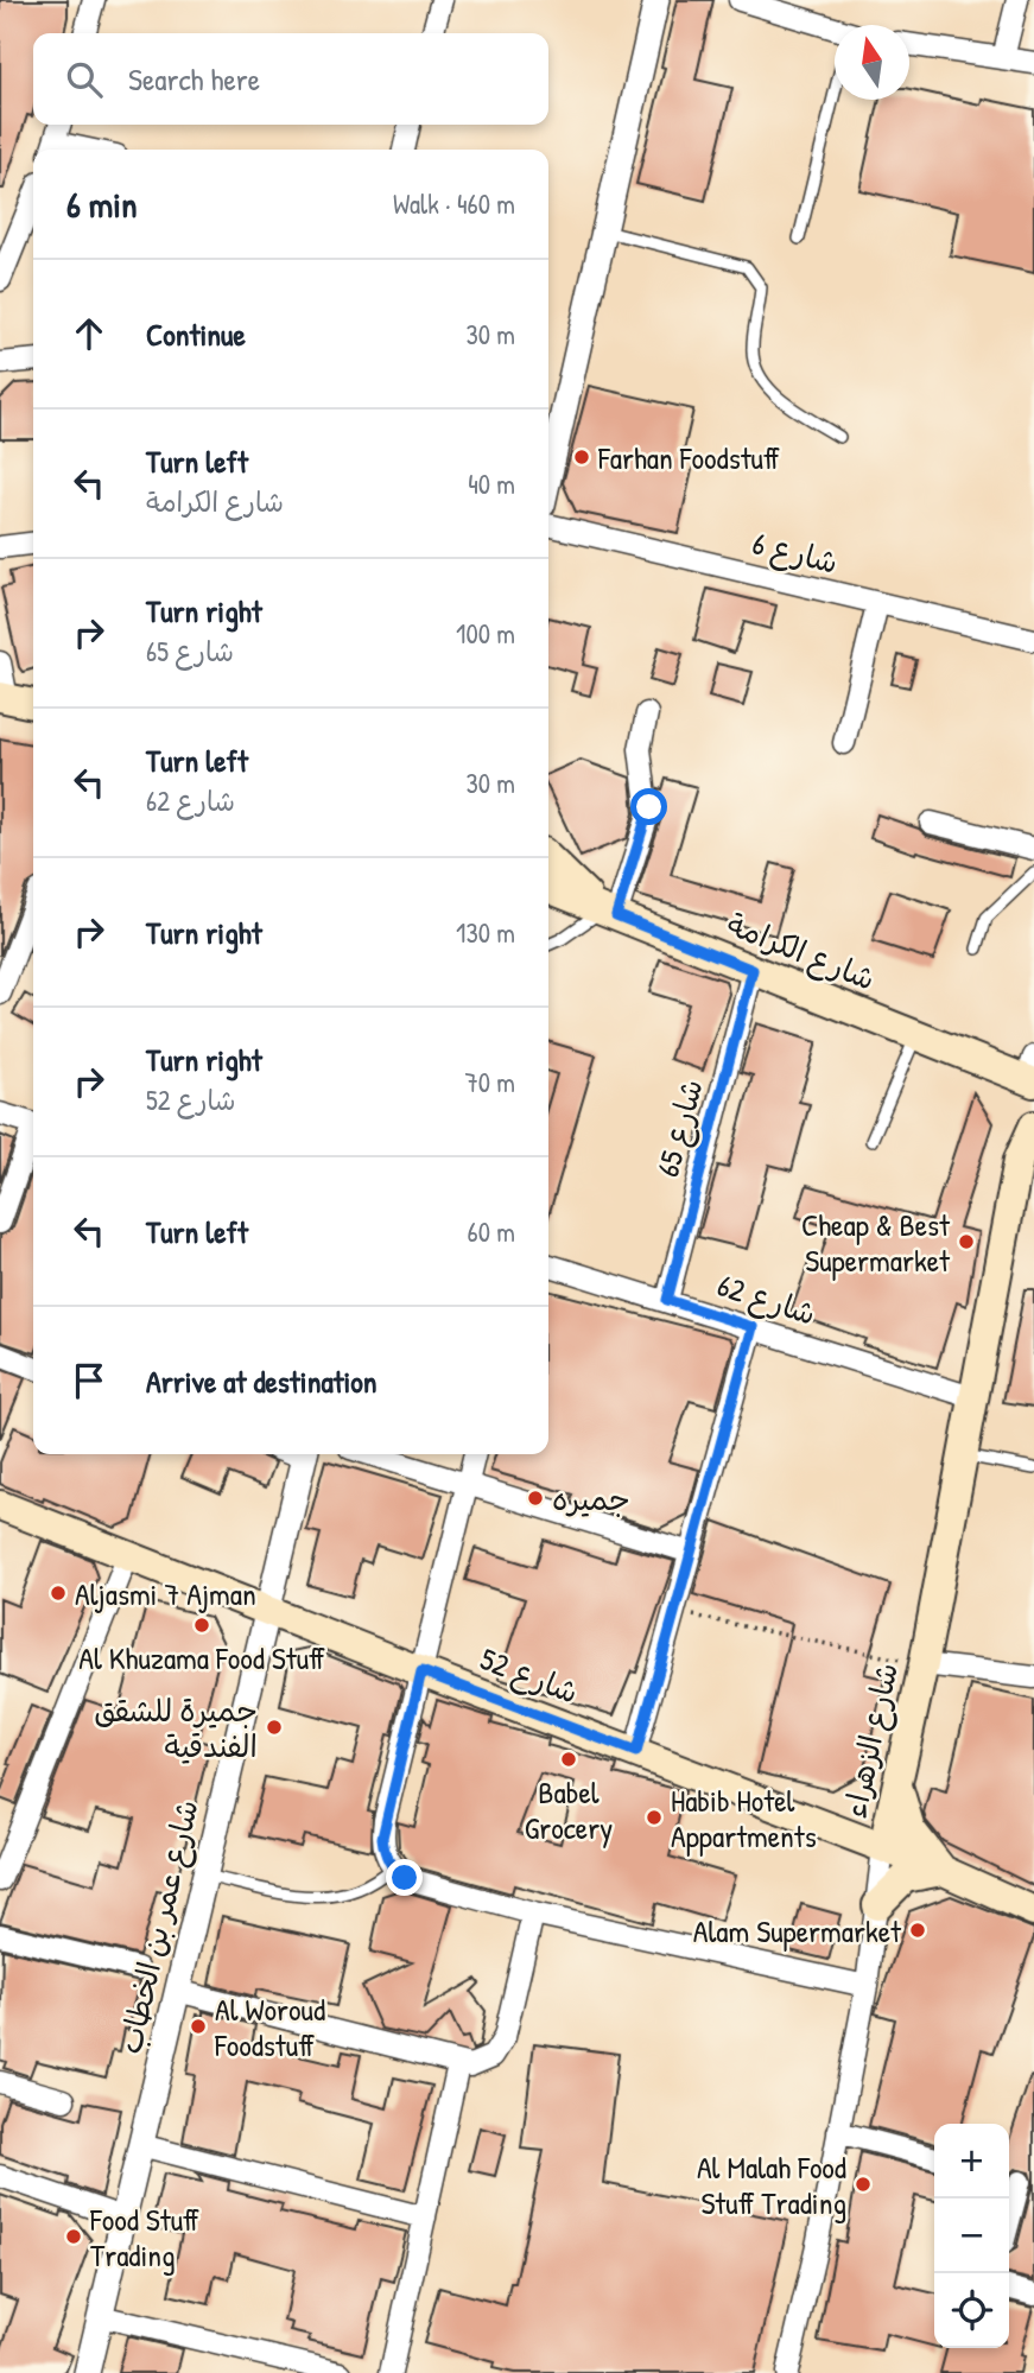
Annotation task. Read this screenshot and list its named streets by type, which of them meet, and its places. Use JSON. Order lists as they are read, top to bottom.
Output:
{
  "streets": {
    "main road": ["شارع الكرامة", "شارع 52", "شارع الزهراء"],
    "street": [
      "شارع 6",
      "شارع 65",
      "شارع 62",
      "شارع عمر بن الخطاب"
    ]
  },
  "crossings": [
    ["شارع الكرامة", "شارع 65"],
    ["شارع 65", "شارع 62"],
    ["شارع 62", "شارع الزهراء"],
    ["شارع 52", "شارع الزهراء"],
    ["شارع 52", "شارع عمر بن الخطاب"]
  ],
  "places": [
    "Farhan Foodstuff",
    "Cheap & Best Supermarket",
    "جميره",
    "Aljasmi 7 Ajman",
    "Al Khuzama Food Stuff",
    "جميرة للشقق الفندقية",
    "Babel Grocery",
    "Habib Hotel Appartments",
    "Alam Supermarket",
    "Al Woroud Foodstuff",
    "Al Malah Food Stuff Trading",
    "Food Stuff Trading"
  ],
  "north": "top",
  "page": {
    "search": "Search here",
    "heading": ["6 min", "Walk · 460 m"],
    "list": [
      ["Continue", "30 m"],
      ["Turn left", "شارع الكرامة", "40 m"],
      ["Turn right", "شارع 65", "100 m"],
      ["Turn left", "شارع 62", "30 m"],
      ["Turn right", "130 m"],
      ["Turn right", "شارع 52", "70 m"],
      ["Turn left", "60 m"],
      "Arrive at destination"
    ],
    "map_buttons": ["+", "−"]
  }
}
